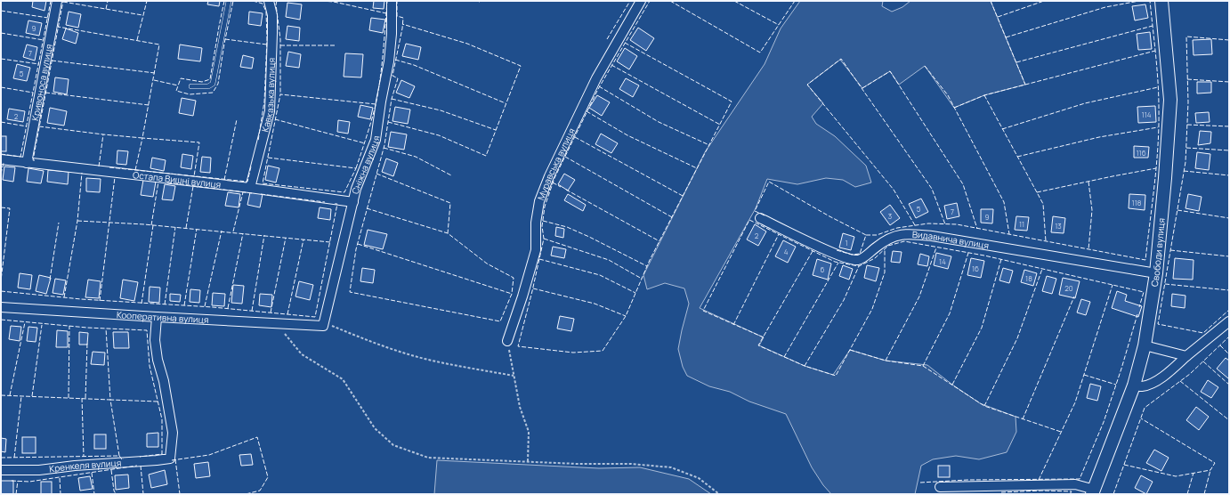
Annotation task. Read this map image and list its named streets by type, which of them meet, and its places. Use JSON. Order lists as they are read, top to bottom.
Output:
{
  "streets": {
    "street": [
      "Кривоноса вулиця",
      "Кавказька вулиця",
      "Сніжна вулиця",
      "Муравська вулиця",
      "Остапа Вишні вулиця",
      "Видавнича вулиця",
      "Свободи вулиця",
      "Кооперативна вулиця",
      "Кренкеля вулиця"
    ]
  },
  "crossings": [
    ["Кривоноса вулиця", "Остапа Вишні вулиця"],
    ["Кавказька вулиця", "Остапа Вишні вулиця"],
    ["Сніжна вулиця", "Остапа Вишні вулиця"],
    ["Сніжна вулиця", "Кооперативна вулиця"],
    ["Видавнича вулиця", "Свободи вулиця"],
    ["Кооперативна вулиця", "Кренкеля вулиця"]
  ],
  "house_numbers": [
    "9",
    "7",
    "5",
    "114",
    "2",
    "116",
    "118",
    "5",
    "7",
    "3",
    "9",
    "11",
    "13",
    "2",
    "1",
    "4",
    "14",
    "16",
    "6",
    "18",
    "20"
  ]
}
